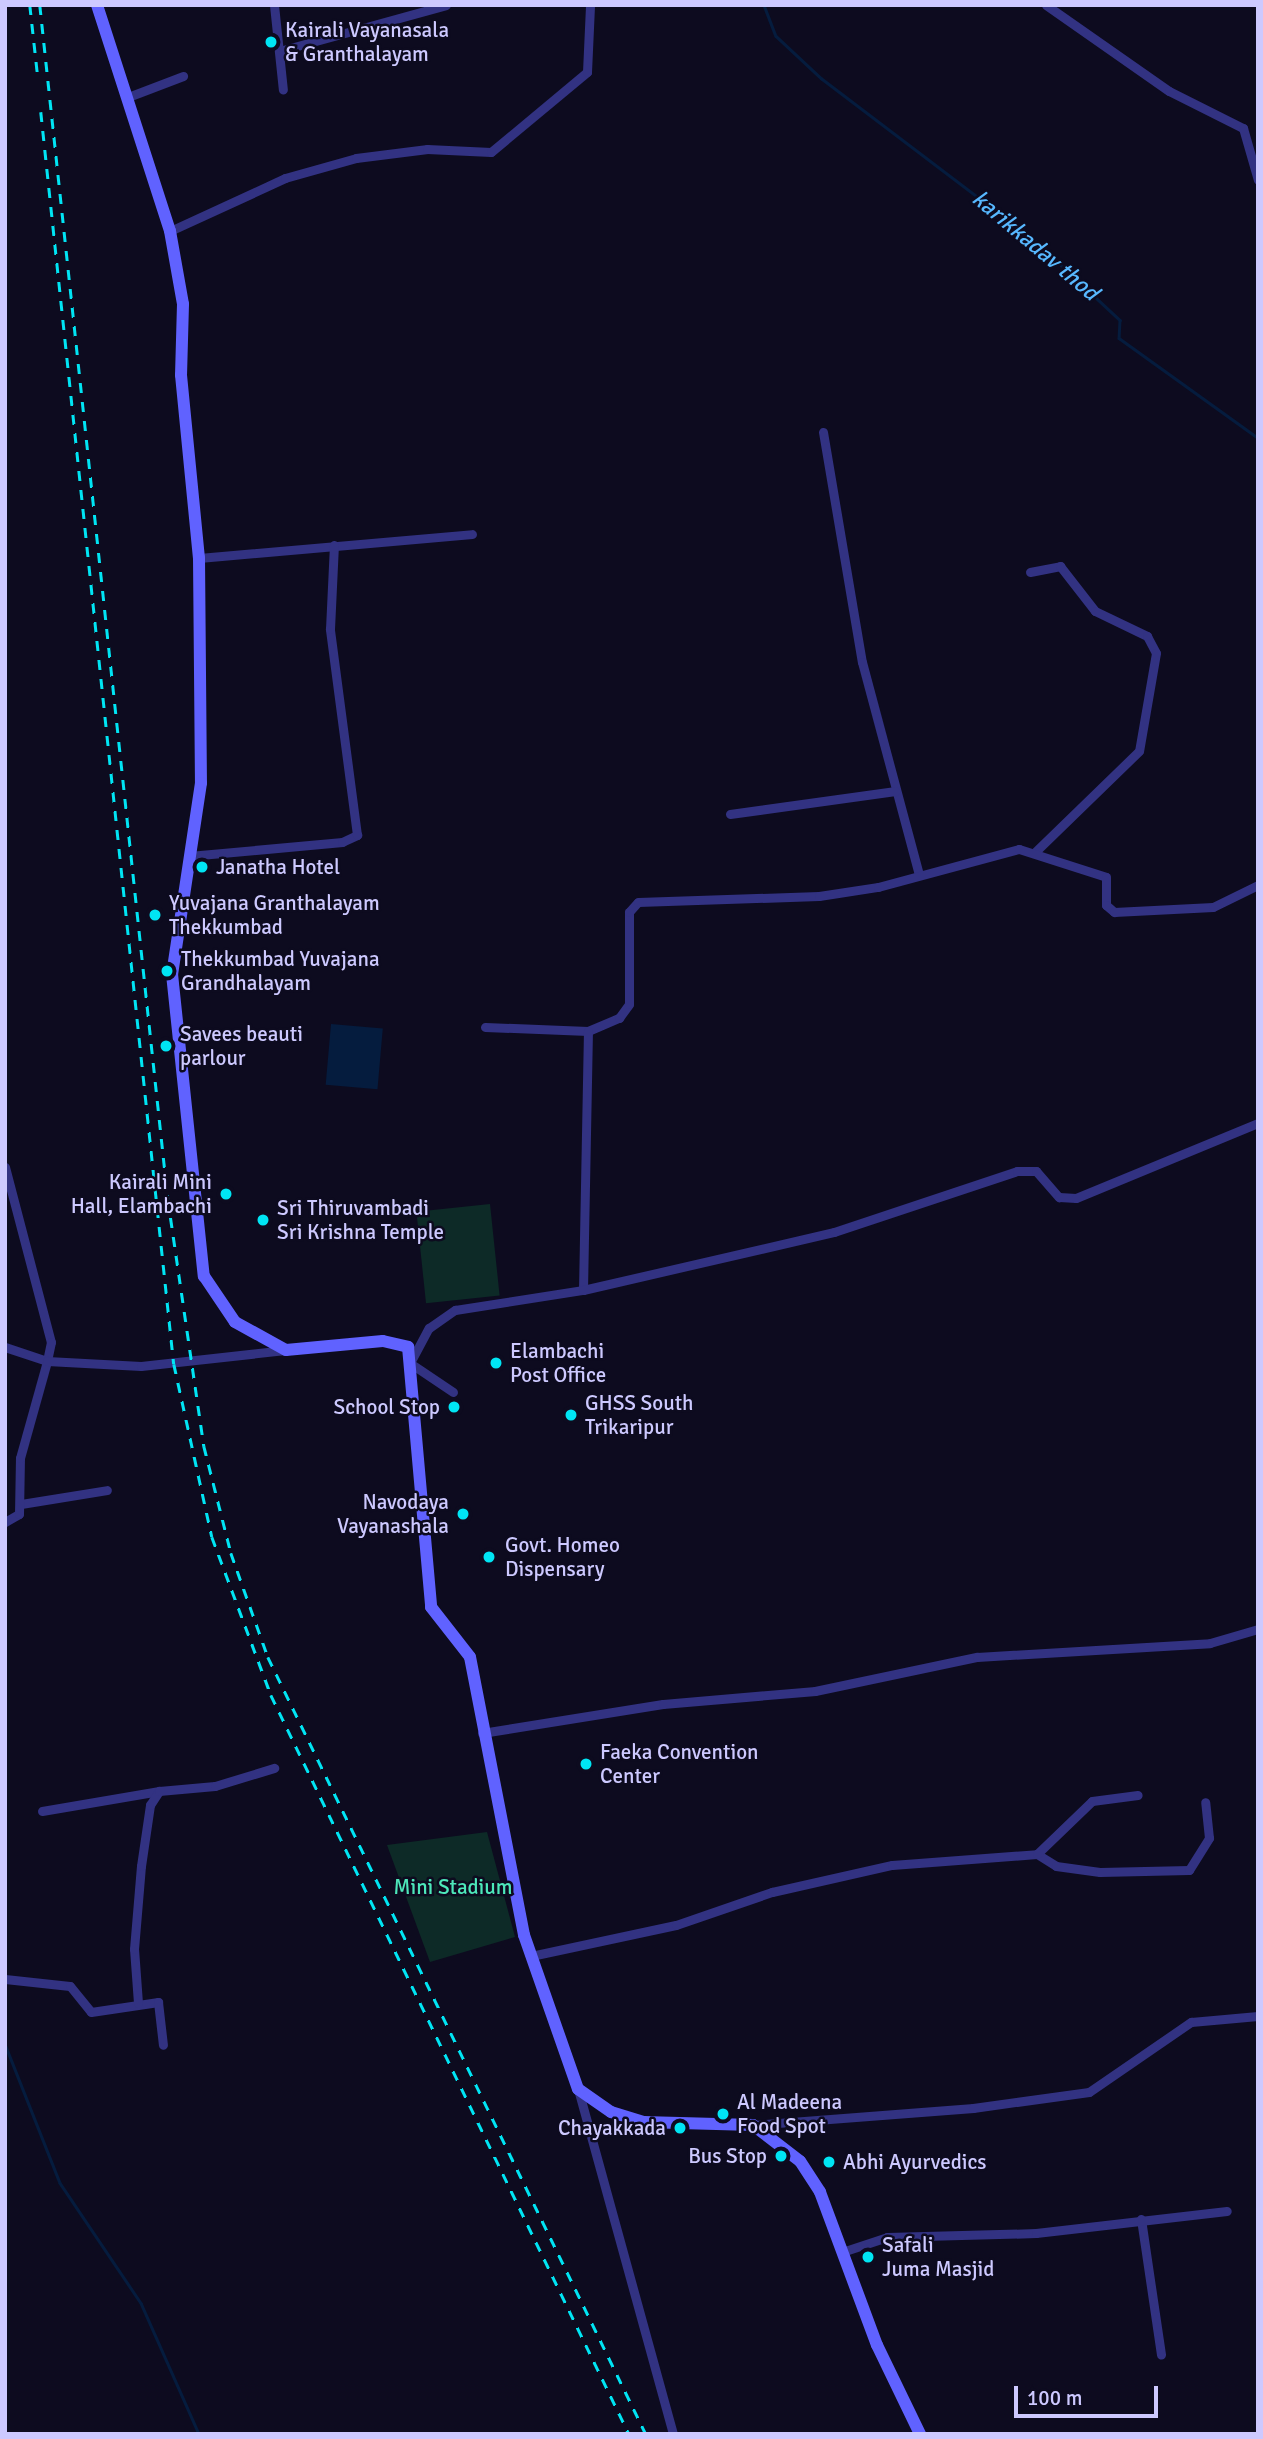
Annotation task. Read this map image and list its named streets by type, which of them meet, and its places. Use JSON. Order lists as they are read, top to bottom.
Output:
{
  "water": ["karikkadav thod"],
  "parks": ["Mini Stadium"],
  "places": [
    "Kairali Vayanasala & Granthalayam",
    "Janatha Hotel",
    "Yuvajana Granthalayam Thekkumbad",
    "Thekkumbad Yuvajana Grandhalayam",
    "Savees beauti parlour",
    "Kairali Mini Hall, Elambachi",
    "Sri Thiruvambadi Sri Krishna Temple",
    "Elambachi Post Office",
    "School Stop",
    "GHSS South Trikaripur",
    "Navodaya Vayanashala",
    "Govt. Homeo Dispensary",
    "Faeka Convention Center",
    "Al Madeena Food Spot",
    "Chayakkada",
    "Bus Stop",
    "Abhi Ayurvedics",
    "Safali Juma Masjid"
  ],
  "scale_bar": "100 m"
}
